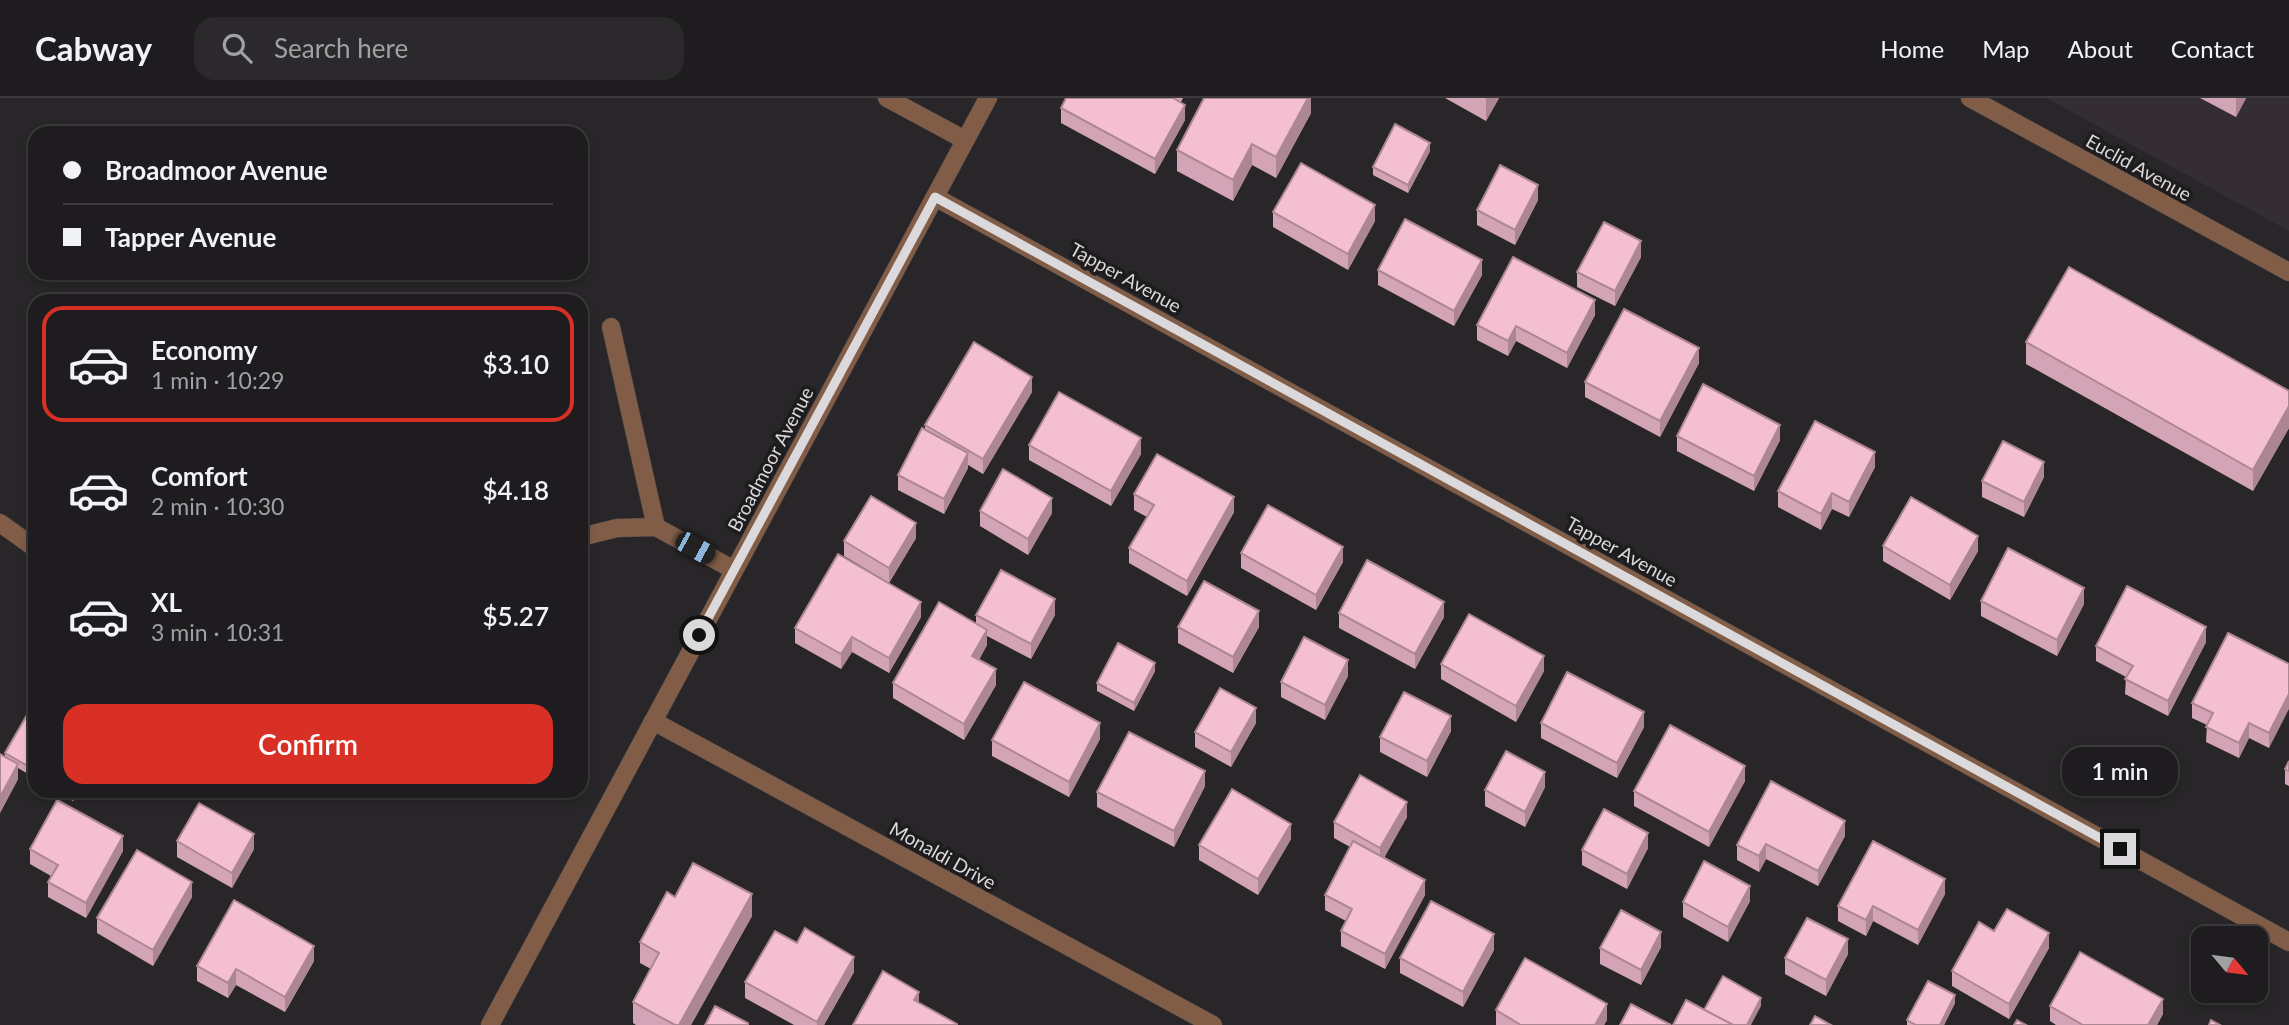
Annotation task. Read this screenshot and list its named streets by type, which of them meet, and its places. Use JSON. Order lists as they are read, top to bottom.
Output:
{
  "streets": {
    "street": [
      "Euclid Avenue",
      "Tapper Avenue",
      "Broadmoor Avenue",
      "Monaldi Drive"
    ]
  },
  "crossings": [
    ["Tapper Avenue", "Broadmoor Avenue"],
    ["Broadmoor Avenue", "Monaldi Drive"]
  ],
  "north": "bottom right",
  "page": {
    "header": "Cabway",
    "search": "Search here",
    "nav": [
      "Home",
      "Map",
      "About",
      "Contact"
    ],
    "banner": ["Broadmoor Avenue", "Tapper Avenue"],
    "list": [
      {
        "name": "Economy",
        "note": "1 min · 10:29",
        "value": "$3.10"
      },
      {
        "name": "Comfort",
        "note": "2 min · 10:30",
        "value": "$4.18"
      },
      {
        "name": "XL",
        "note": "3 min · 10:31",
        "value": "$5.27"
      }
    ],
    "buttons": "Confirm",
    "bubble": "1 min"
  }
}
